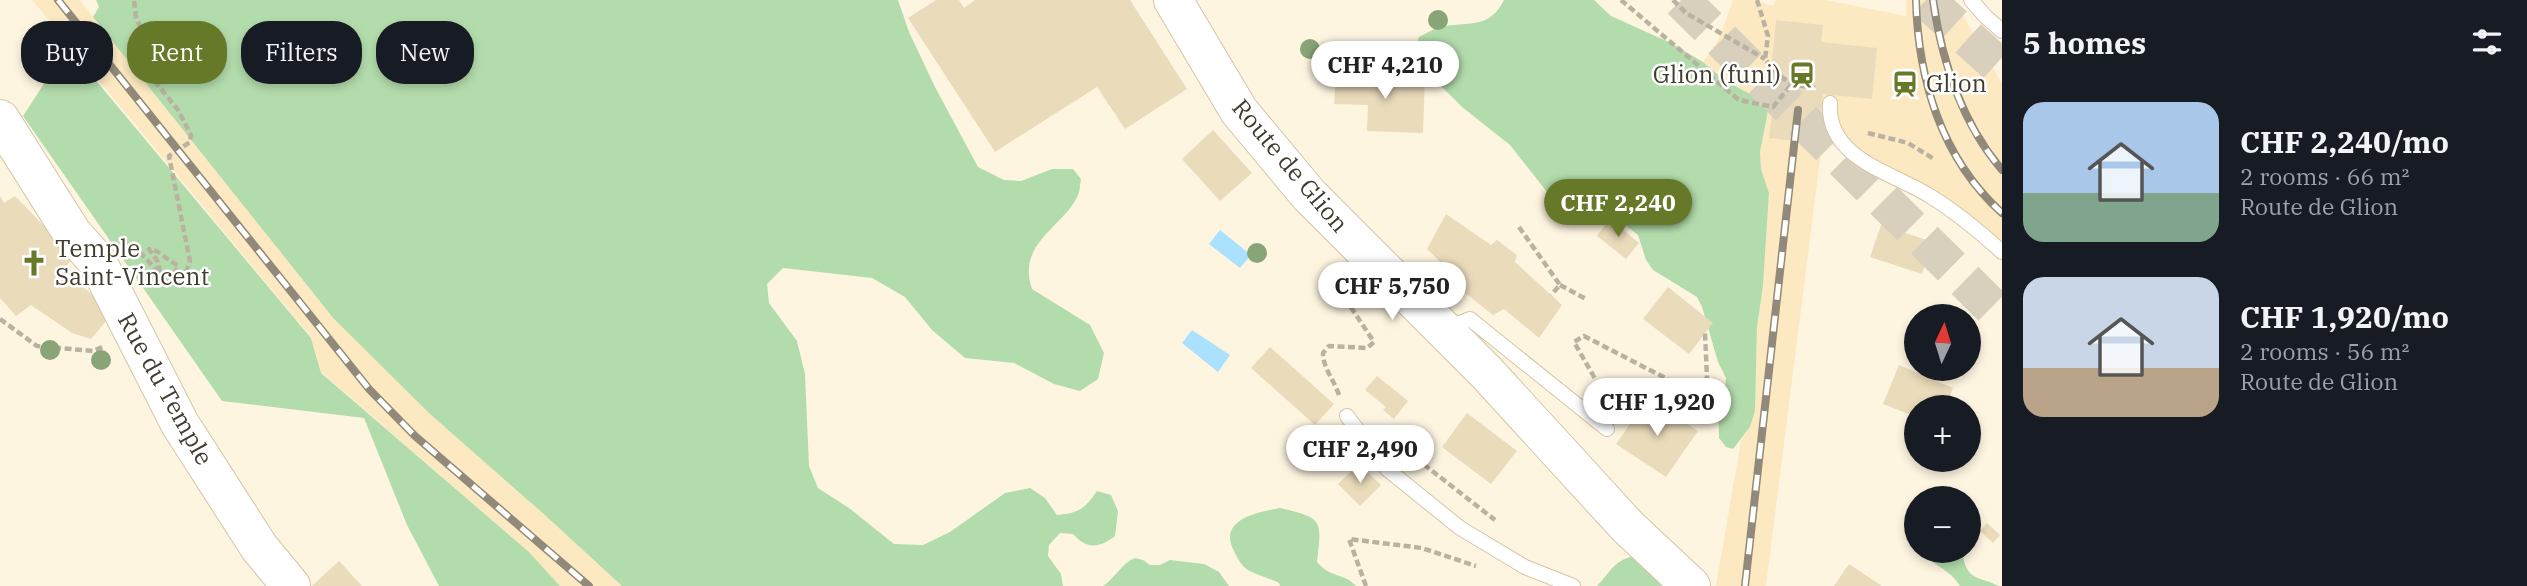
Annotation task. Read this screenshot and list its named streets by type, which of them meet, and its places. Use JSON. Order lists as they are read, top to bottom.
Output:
{
  "streets": {
    "street": ["Route de Glion", "Rue du Temple"]
  },
  "places": {
    "station": ["Glion (funi)", "Glion"],
    "church": ["Temple Saint-Vincent"]
  },
  "north": "top",
  "page": {
    "heading": "5 homes",
    "chip": [
      "Buy",
      "Rent",
      "Filters",
      "New"
    ],
    "price": [
      "CHF 4,210",
      "CHF 2,240",
      "CHF 5,750",
      "CHF 1,920",
      "CHF 2,490"
    ],
    "list": [
      {
        "name": "CHF 2,240/mo",
        "note": "2 rooms · 66 m² · Route de Glion"
      },
      {
        "name": "CHF 1,920/mo",
        "note": "2 rooms · 56 m² · Route de Glion"
      }
    ],
    "map_buttons": ["+", "−"]
  }
}
